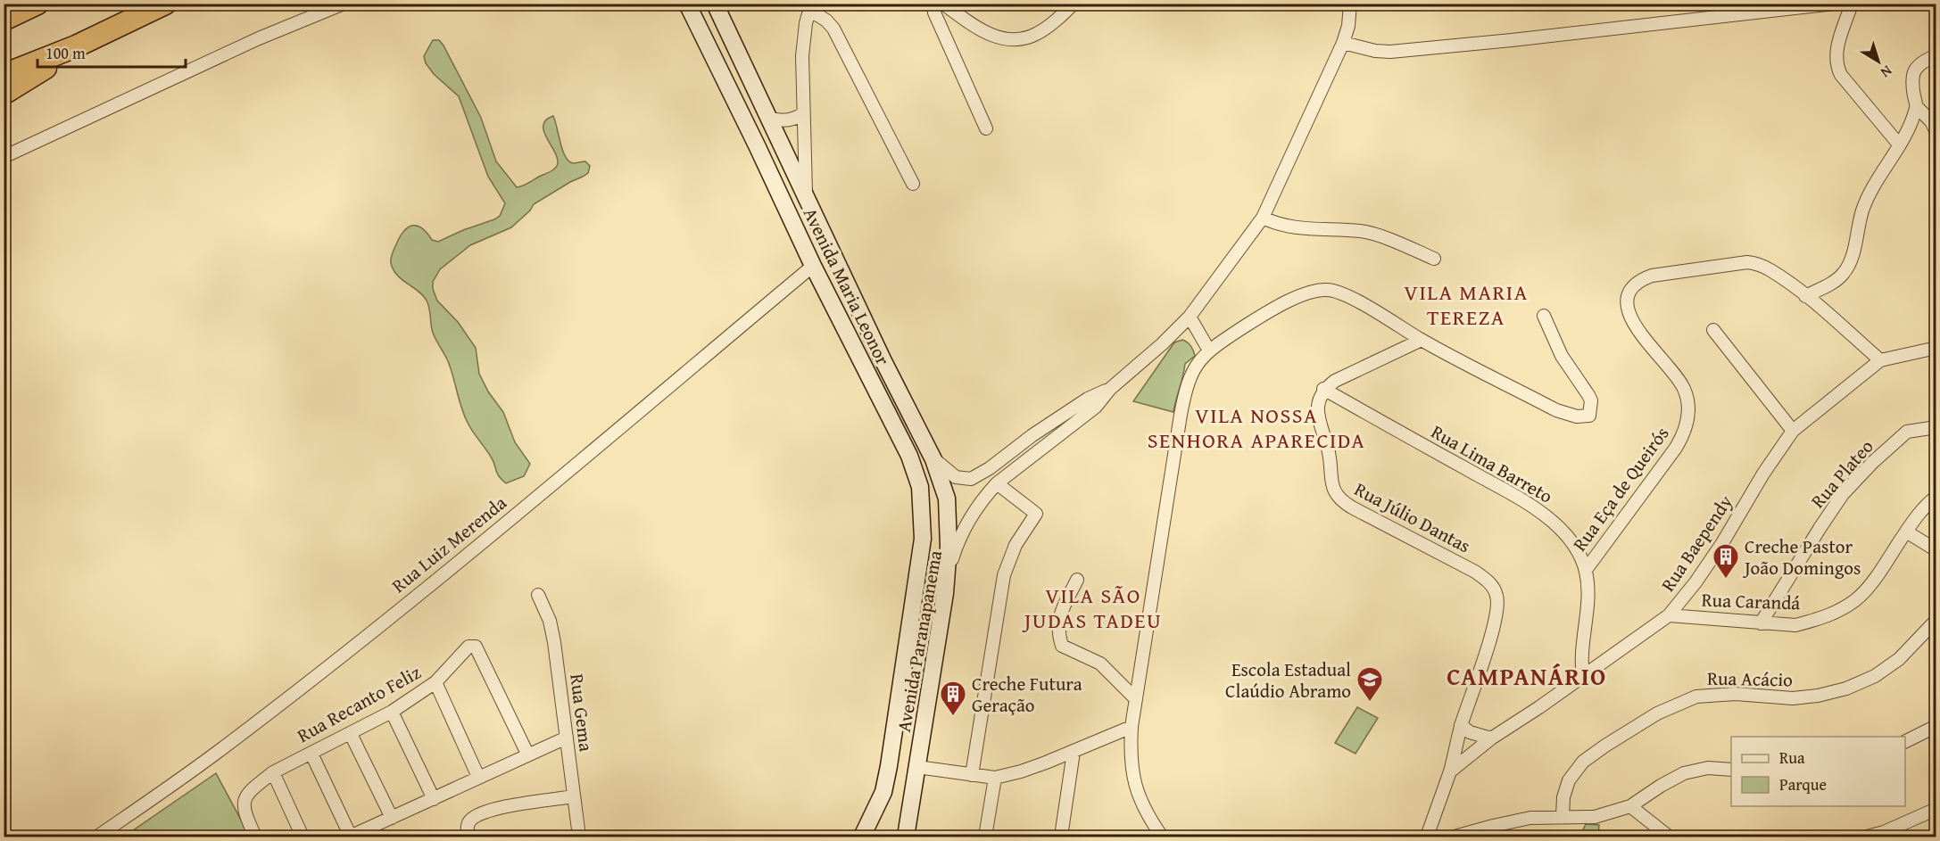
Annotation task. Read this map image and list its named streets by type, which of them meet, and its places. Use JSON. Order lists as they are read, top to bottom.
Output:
{
  "streets": {
    "street": [
      "Avenida Maria Leonor",
      "Rua Lima Barreto",
      "Rua Plateo",
      "Rua Eça de Queirós",
      "Rua Júlio Dantas",
      "Rua Baependy",
      "Rua Luiz Merenda",
      "Rua Carandá",
      "Avenida Paranapanema",
      "Rua Acácio",
      "Rua Recanto Feliz",
      "Rua Gema"
    ]
  },
  "crossings": [
    ["Avenida Maria Leonor", "Rua Luiz Merenda"],
    ["Avenida Maria Leonor", "Avenida Paranapanema"],
    ["Rua Lima Barreto", "Rua Eça de Queirós"],
    ["Rua Lima Barreto", "Rua Júlio Dantas"],
    ["Rua Lima Barreto", "Rua Baependy"],
    ["Rua Plateo", "Rua Carandá"],
    ["Rua Eça de Queirós", "Rua Baependy"],
    ["Rua Júlio Dantas", "Rua Baependy"],
    ["Rua Baependy", "Rua Carandá"]
  ],
  "districts": [
    "VILA MARIA TEREZA",
    "VILA NOSSA SENHORA APARECIDA",
    "VILA SÃO JUDAS TADEU",
    "CAMPANÁRIO"
  ],
  "places": {
    "building": ["Creche Pastor João Domingos", "Creche Futura Geração"],
    "school or university": ["Escola Estadual Claúdio Abramo"]
  },
  "legend": ["Rua", "Parque"],
  "scale_bar": "100 m",
  "north": "bottom right"
}
